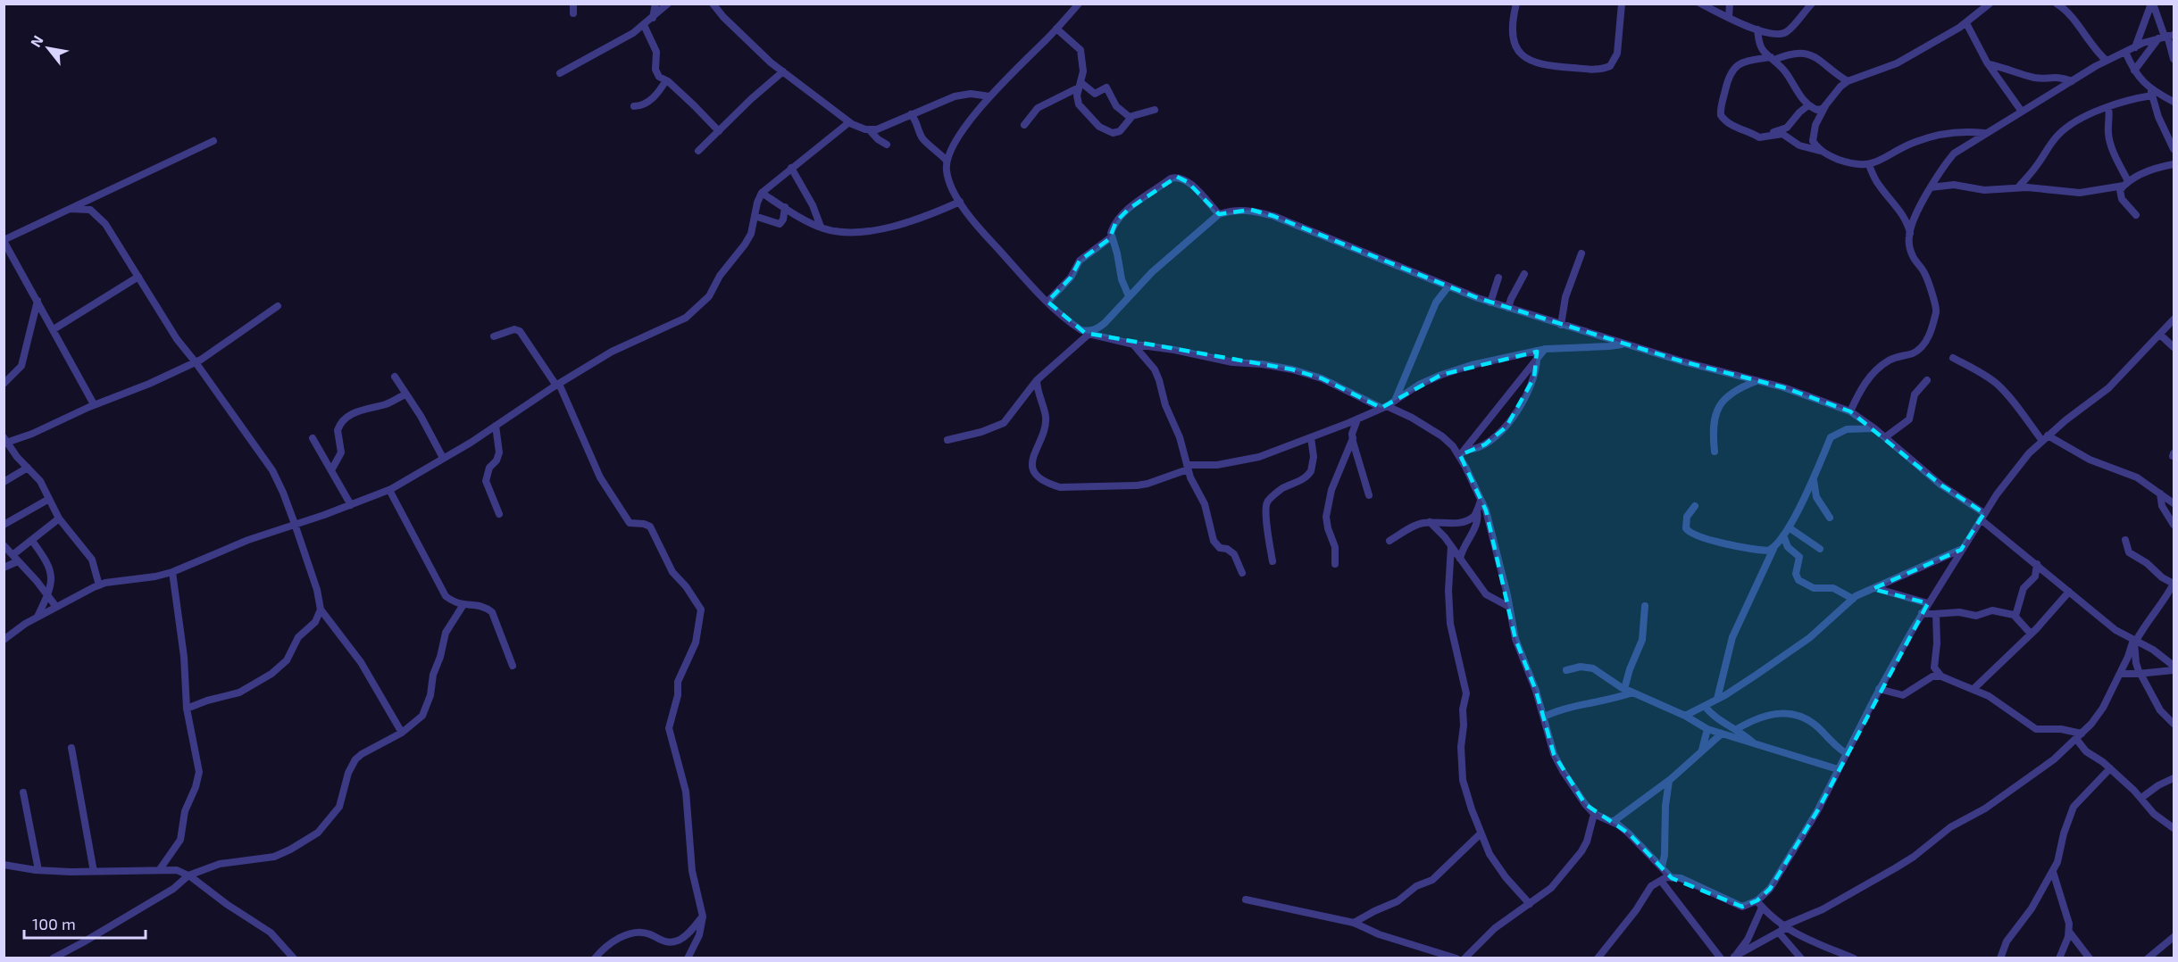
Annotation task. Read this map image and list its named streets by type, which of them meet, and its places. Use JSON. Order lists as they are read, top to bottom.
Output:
{
  "scale_bar": "100 m",
  "north": "top left"
}
